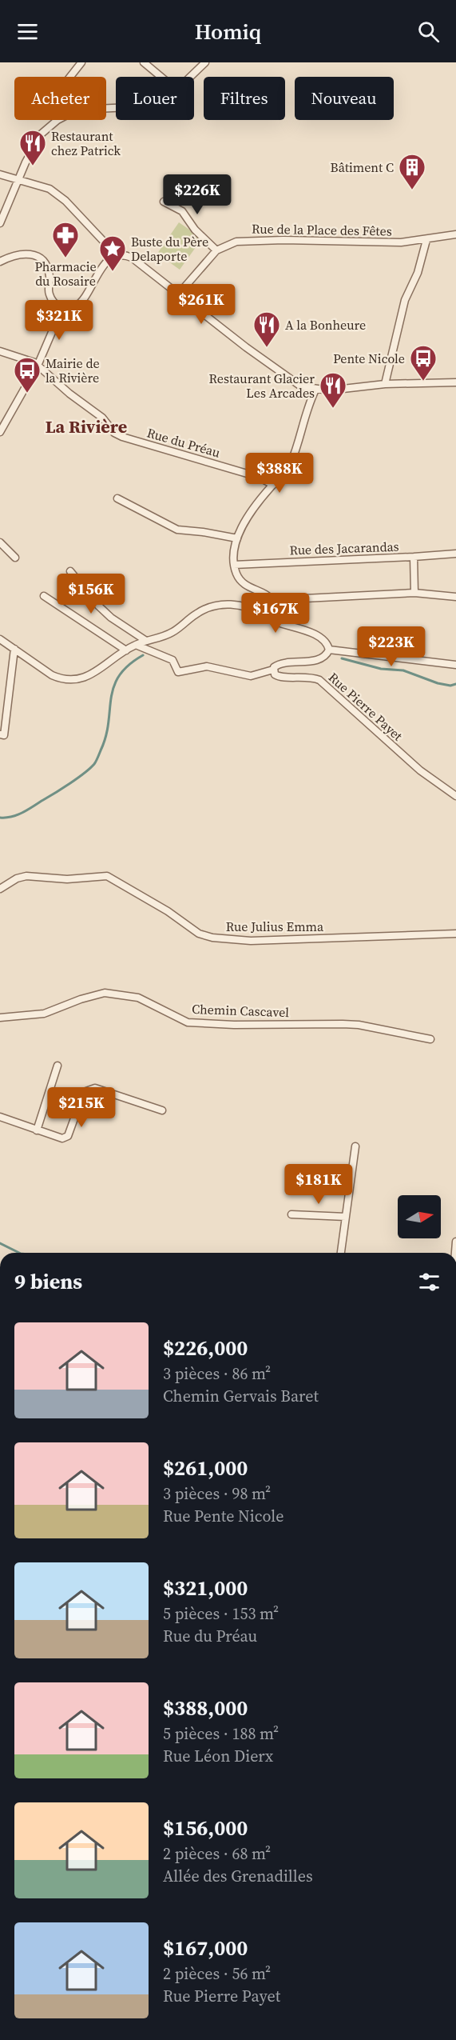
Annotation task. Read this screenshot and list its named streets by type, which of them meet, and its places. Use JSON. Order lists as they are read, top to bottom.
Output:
{
  "streets": {
    "street": [
      "Rue de la Place des Fêtes",
      "Rue du Préau",
      "Rue des Jacarandas",
      "Rue Pierre Payet",
      "Rue Julius Emma",
      "Chemin Cascavel"
    ]
  },
  "districts": ["La Rivière"],
  "places": {
    "restaurant": ["Restaurant chez Patrick", "A la Bonheure", "Restaurant Glacier Les Arcades"],
    "building": ["Bâtiment C"],
    "pharmacy": ["Pharmacie du Rosaire"],
    "place": ["Buste du Père Delaporte"],
    "bus stop": ["Pente Nicole", "Mairie de la Rivière"]
  },
  "north": "right",
  "page": {
    "header": "Homiq",
    "chip": [
      "Acheter",
      "Louer",
      "Filtres",
      "Nouveau"
    ],
    "price": [
      "$226K",
      "$261K",
      "$321K",
      "$388K",
      "$156K",
      "$167K",
      "$223K",
      "$215K",
      "$181K"
    ],
    "heading": "9 biens",
    "list": [
      {
        "name": "$226,000",
        "note": "3 pièces · 86 m² · Chemin Gervais Baret"
      },
      {
        "name": "$261,000",
        "note": "3 pièces · 98 m² · Rue Pente Nicole"
      },
      {
        "name": "$321,000",
        "note": "5 pièces · 153 m² · Rue du Préau"
      },
      {
        "name": "$388,000",
        "note": "5 pièces · 188 m² · Rue Léon Dierx"
      },
      {
        "name": "$156,000",
        "note": "2 pièces · 68 m² · Allée des Grenadilles"
      },
      {
        "name": "$167,000",
        "note": "2 pièces · 56 m² · Rue Pierre Payet"
      }
    ]
  }
}
